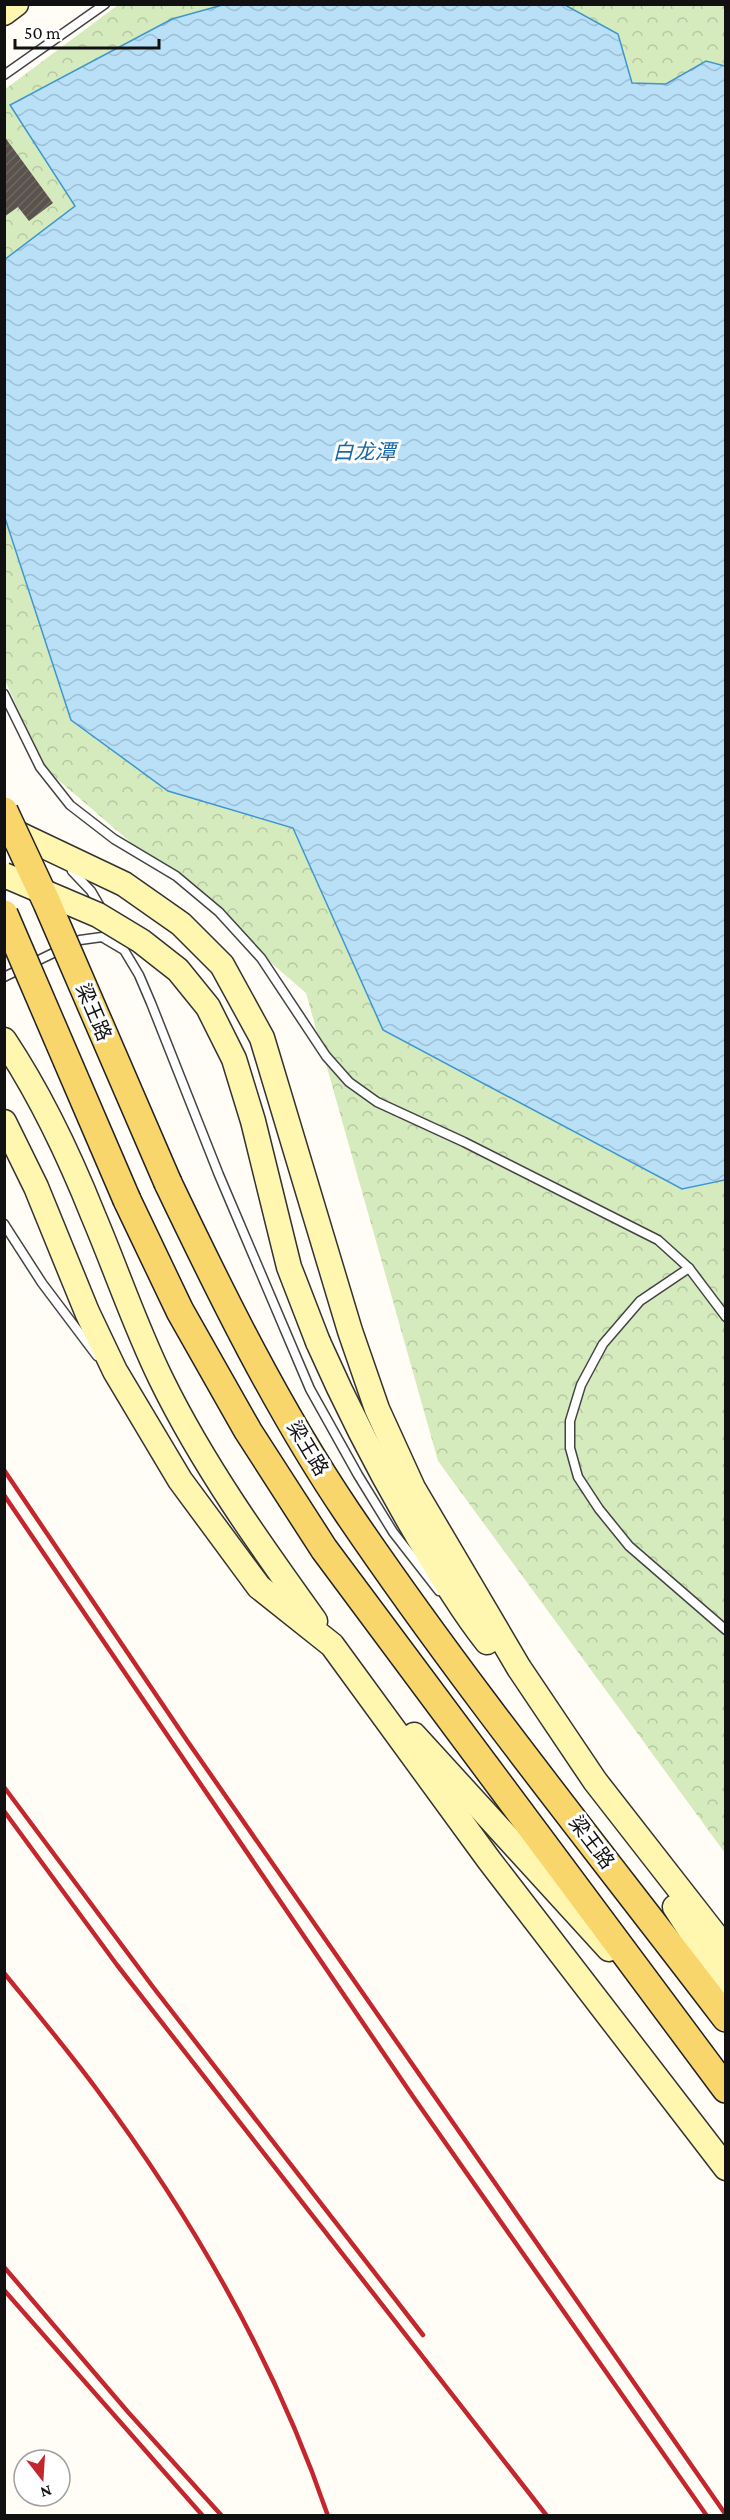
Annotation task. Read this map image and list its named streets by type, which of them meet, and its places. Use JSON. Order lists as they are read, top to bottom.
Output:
{
  "streets": {
    "main road": ["梁王路"]
  },
  "water": ["白龙潭"],
  "scale_bar": "50 m",
  "north": "bottom"
}
